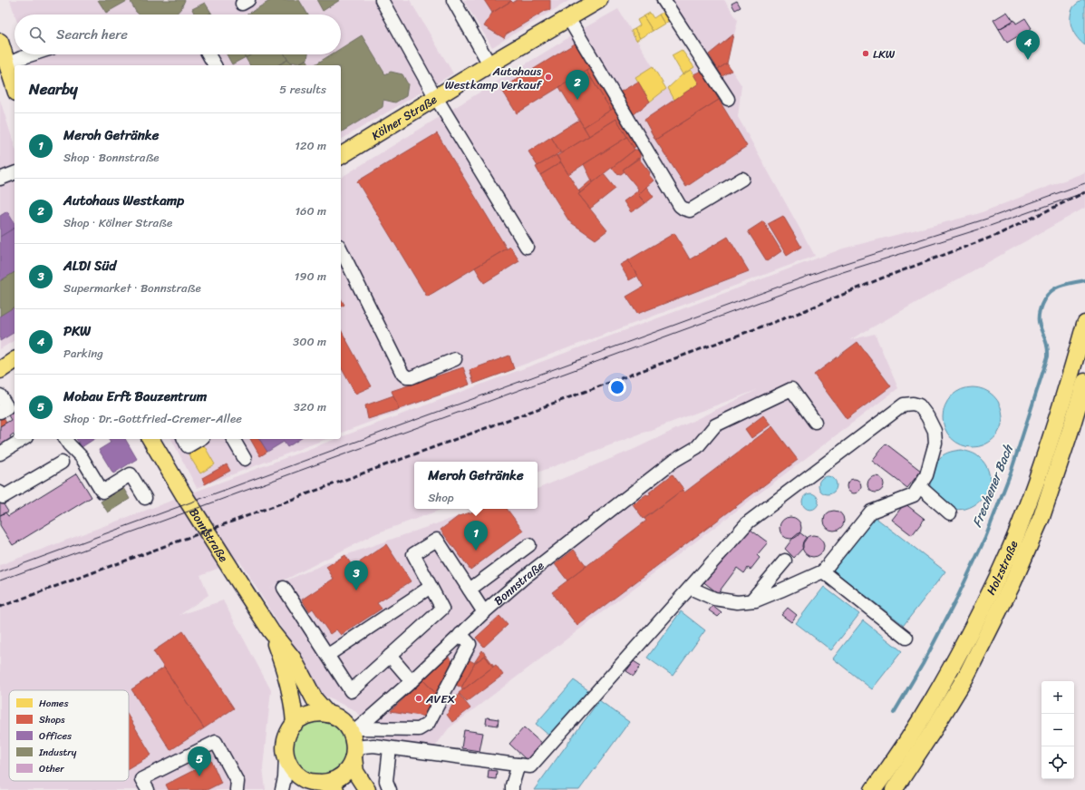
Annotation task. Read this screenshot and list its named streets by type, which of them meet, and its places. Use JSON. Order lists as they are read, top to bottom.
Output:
{
  "streets": {
    "main road": ["Kölner Straße", "Bonnstraße", "Holzstraße"]
  },
  "water": ["Frechener Bach"],
  "places": ["LKW", "Autohaus Westkamp Verkauf", "AVEX"],
  "legend": [
    "Homes",
    "Shops",
    "Offices",
    "Industry",
    "Other"
  ],
  "page": {
    "search": "Search here",
    "pins": [
      "4",
      "2",
      "1",
      "3",
      "5"
    ],
    "heading": ["Nearby", "5 results"],
    "list": [
      {
        "mark": "1",
        "name": "Meroh Getränke",
        "note": "Shop · Bonnstraße",
        "value": "120 m"
      },
      {
        "mark": "2",
        "name": "Autohaus Westkamp",
        "note": "Shop · Kölner Straße",
        "value": "160 m"
      },
      {
        "mark": "3",
        "name": "ALDI Süd",
        "note": "Supermarket · Bonnstraße",
        "value": "190 m"
      },
      {
        "mark": "4",
        "name": "PKW",
        "note": "Parking",
        "value": "300 m"
      },
      {
        "mark": "5",
        "name": "Mobau Erft Bauzentrum",
        "note": "Shop · Dr.-Gottfried-Cremer-Allee",
        "value": "320 m"
      }
    ],
    "popup": ["Meroh Getränke", "Shop"],
    "map_buttons": ["+", "−"]
  }
}
